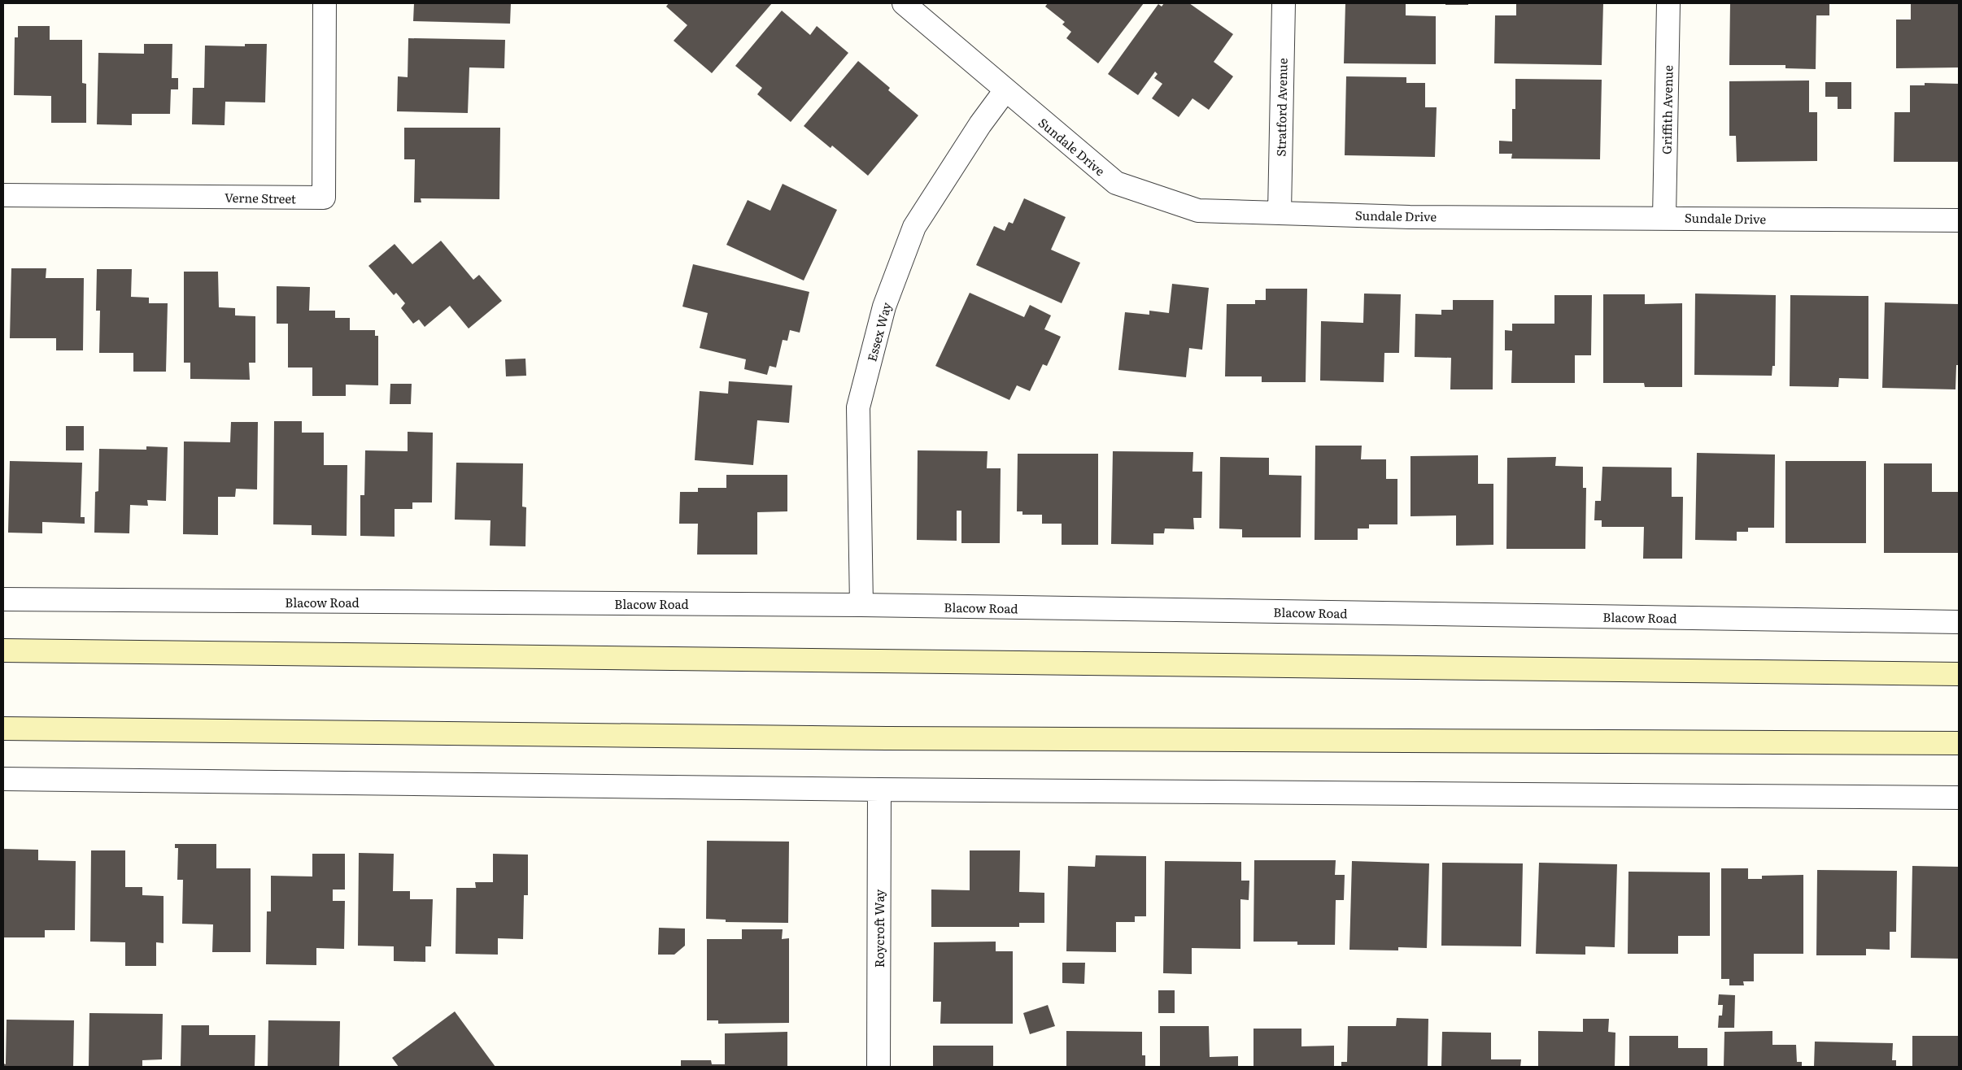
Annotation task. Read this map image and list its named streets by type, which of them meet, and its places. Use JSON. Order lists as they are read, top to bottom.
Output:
{
  "streets": {
    "street": [
      "Stratford Avenue",
      "Griffith Avenue",
      "Sundale Drive",
      "Verne Street",
      "Essex Way",
      "Blacow Road",
      "Roycroft Way"
    ]
  },
  "crossings": [
    ["Stratford Avenue", "Sundale Drive"],
    ["Griffith Avenue", "Sundale Drive"],
    ["Sundale Drive", "Essex Way"],
    ["Essex Way", "Blacow Road"]
  ]
}
